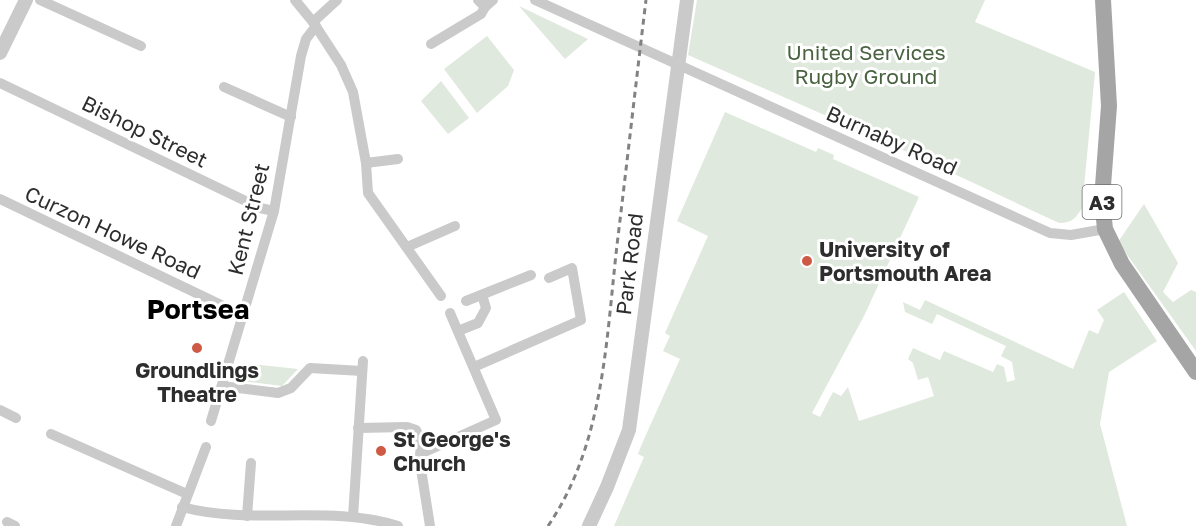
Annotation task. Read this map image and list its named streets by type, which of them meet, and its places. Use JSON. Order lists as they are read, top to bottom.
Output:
{
  "streets": {
    "main road": ["A3"],
    "street": [
      "Bishop Street",
      "Burnaby Road",
      "Kent Street",
      "Curzon Howe Road",
      "Park Road"
    ]
  },
  "crossings": [
    ["Bishop Street", "Kent Street"],
    ["Burnaby Road", "A3"],
    ["Burnaby Road", "Park Road"],
    ["Kent Street", "Curzon Howe Road"]
  ],
  "districts": ["Portsea"],
  "parks": ["United Services Rugby Ground"],
  "places": ["University of Portsmouth Area", "Groundlings Theatre", "St George's Church"]
}
